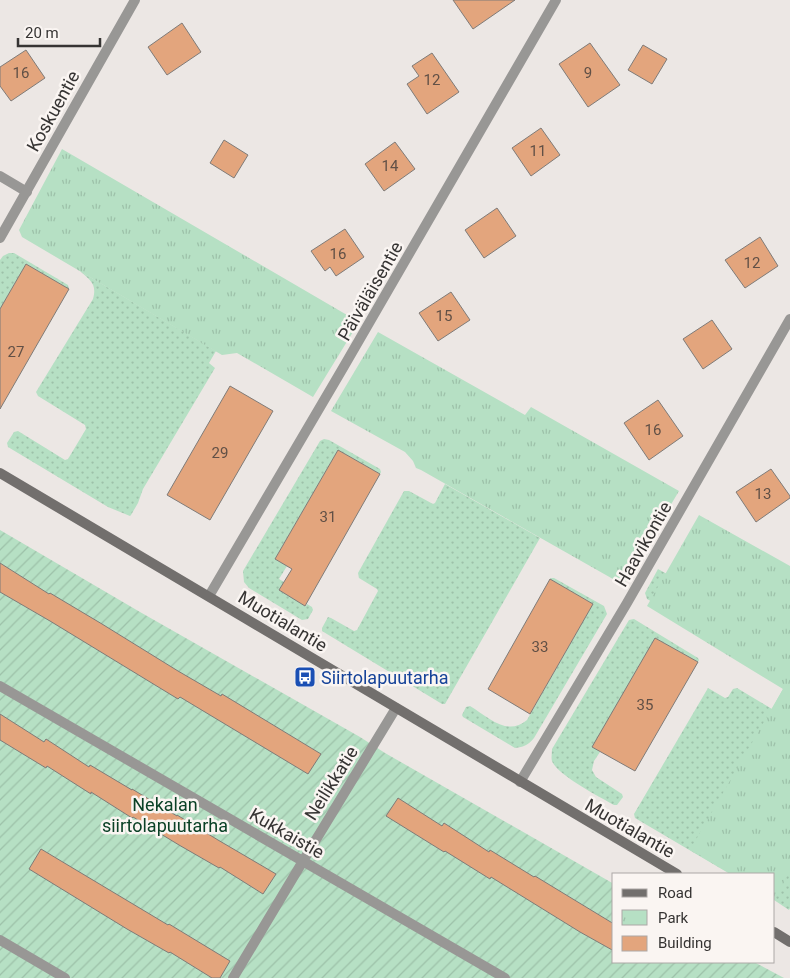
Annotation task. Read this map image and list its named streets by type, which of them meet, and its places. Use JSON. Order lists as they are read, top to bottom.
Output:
{
  "streets": {
    "street": [
      "Koskuentie",
      "Päiväläisentie",
      "Haavikontie",
      "Muotialantie",
      "Neilikkatie",
      "Kukkaistie"
    ]
  },
  "crossings": [
    ["Päiväläisentie", "Muotialantie"],
    ["Haavikontie", "Muotialantie"],
    ["Muotialantie", "Neilikkatie"],
    ["Neilikkatie", "Kukkaistie"]
  ],
  "parks": ["Nekalan siirtolapuutarha"],
  "places": {
    "bus stop": ["Siirtolapuutarha"]
  },
  "house_numbers": [
    "16",
    "9",
    "12",
    "11",
    "14",
    "16",
    "12",
    "15",
    "27",
    "16",
    "29",
    "13",
    "31",
    "33",
    "35"
  ],
  "legend": ["Road", "Park", "Building"],
  "scale_bar": "20 m"
}
